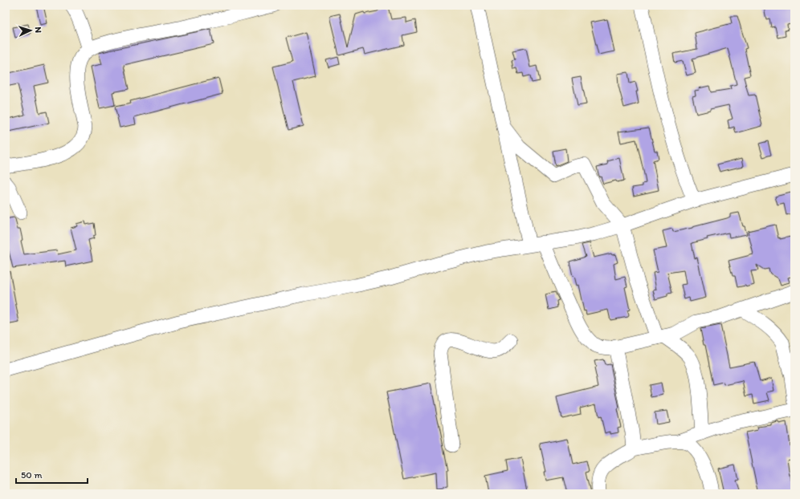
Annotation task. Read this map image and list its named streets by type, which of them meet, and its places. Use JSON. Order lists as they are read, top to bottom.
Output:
{
  "scale_bar": "50 m",
  "north": "right"
}
